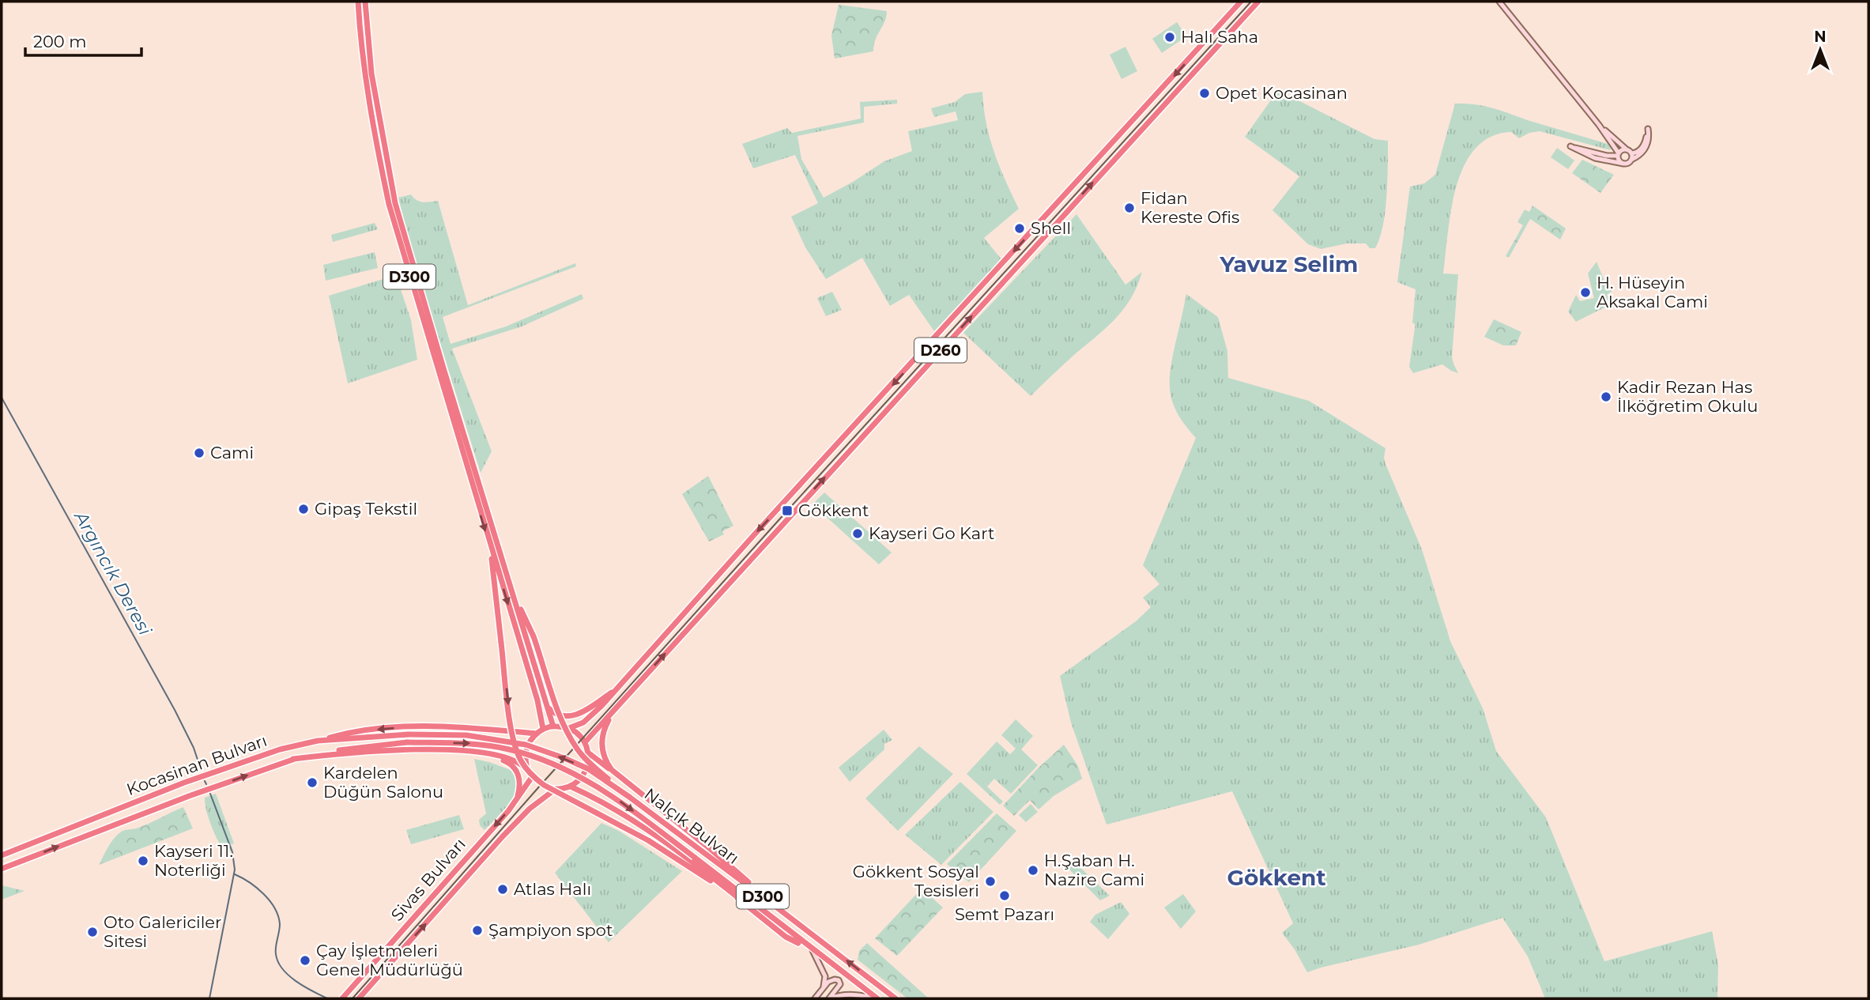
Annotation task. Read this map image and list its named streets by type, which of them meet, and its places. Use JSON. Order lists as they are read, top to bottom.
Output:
{
  "streets": {
    "highway": [
      "D300",
      "D260",
      "Kocasinan Bulvarı",
      "Nalçık Bulvarı",
      "Sivas Bulvarı"
    ]
  },
  "crossings": [
    ["D300", "Kocasinan Bulvarı"],
    ["D300", "Nalçık Bulvarı"],
    ["D300", "Sivas Bulvarı"],
    ["Kocasinan Bulvarı", "Nalçık Bulvarı"]
  ],
  "districts": ["Yavuz Selim", "Gökkent"],
  "water": ["Argıncık Deresi"],
  "places": {
    "other": [
      "Halı Saha",
      "Opet Kocasinan",
      "Fidan Kereste Ofis",
      "Shell",
      "H. Hüseyin Aksakal Cami",
      "Kadir Rezan Has İlköğretim Okulu",
      "Cami",
      "Gipaş Tekstil",
      "Kayseri Go Kart",
      "Kardelen Düğün Salonu",
      "Kayseri 11. Noterliği",
      "H.Şaban H. Nazire Cami",
      "Gökkent Sosyal Tesisleri",
      "Atlas Halı",
      "Semt Pazarı",
      "Şampiyon spot",
      "Oto Galericiler Sitesi",
      "Çay İşletmeleri Genel Müdürlüğü"
    ],
    "transit": ["Gökkent"]
  },
  "scale_bar": "200 m",
  "north": "top"
}
